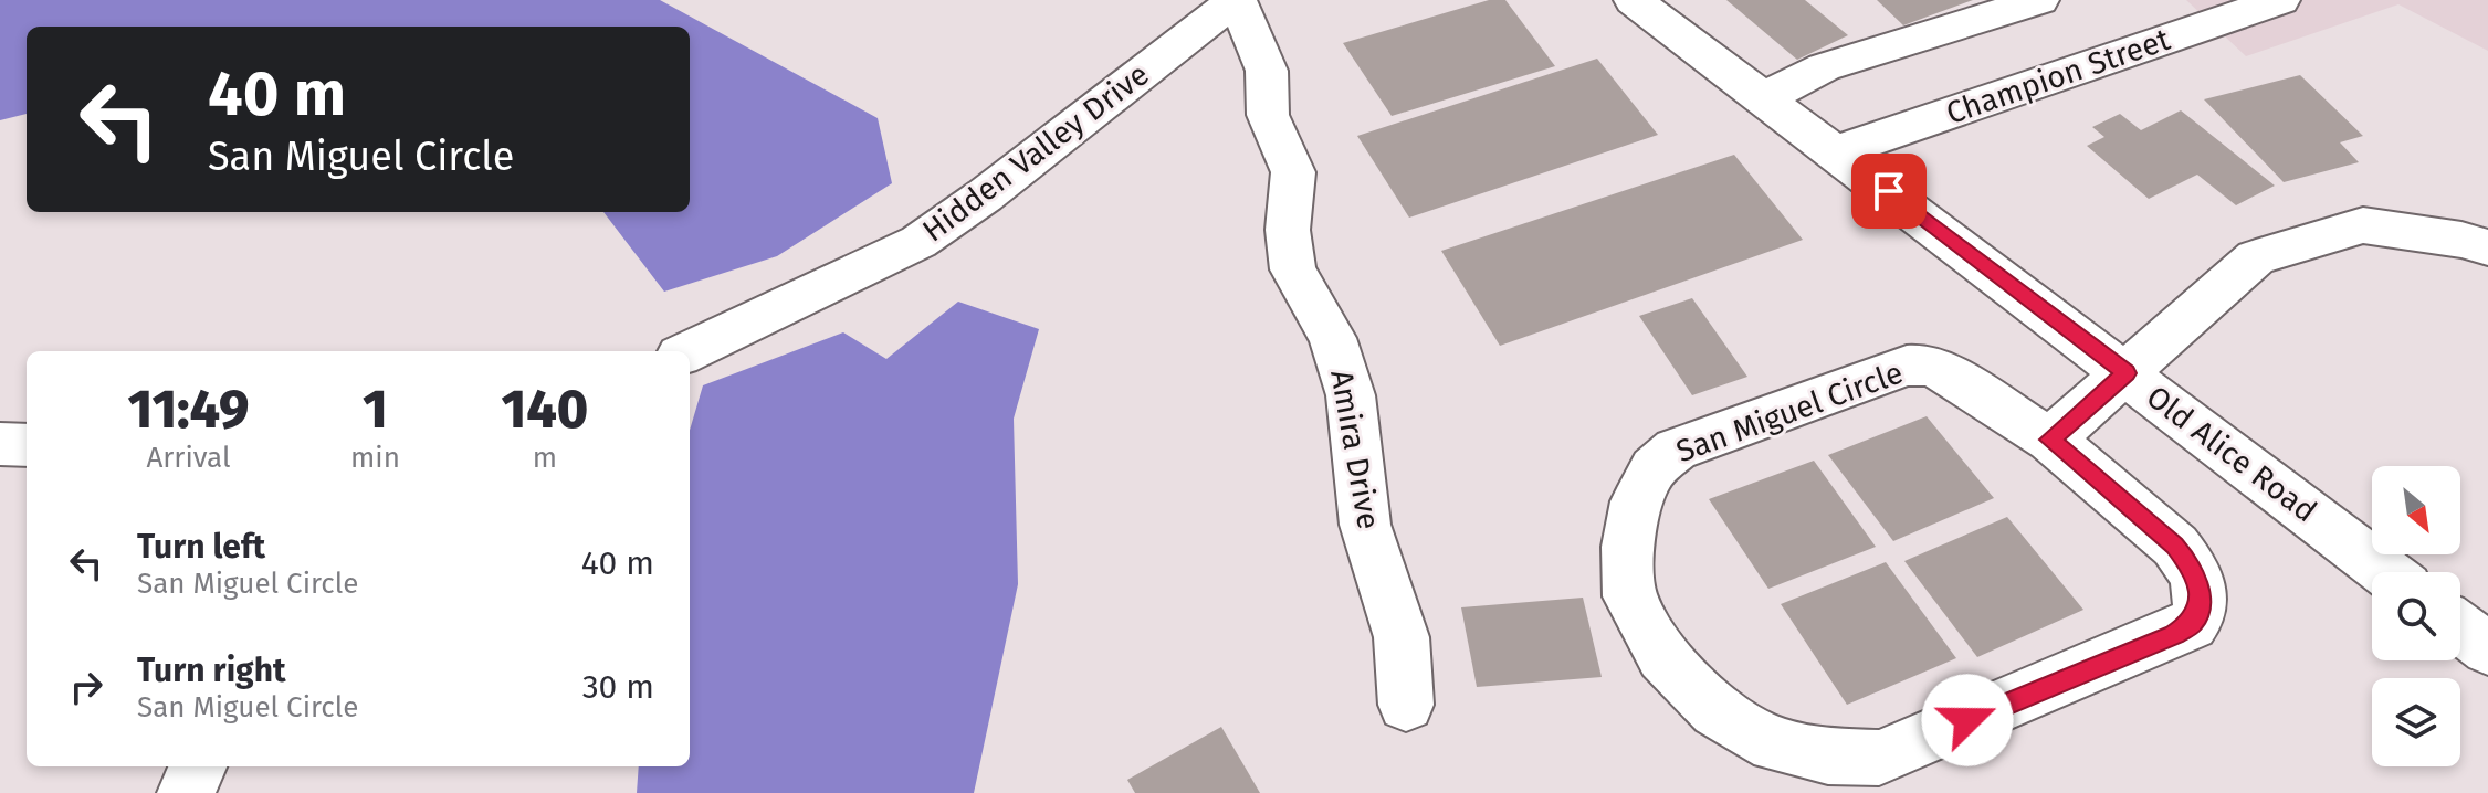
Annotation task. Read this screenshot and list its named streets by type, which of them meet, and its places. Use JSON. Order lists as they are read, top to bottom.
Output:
{
  "streets": {
    "street": [
      "Champion Street",
      "Hidden Valley Drive",
      "San Miguel Circle",
      "Amira Drive",
      "Old Alice Road"
    ]
  },
  "crossings": [
    ["Champion Street", "Old Alice Road"],
    ["Hidden Valley Drive", "Amira Drive"]
  ],
  "north": "bottom right",
  "page": {
    "turn": ["40 m", "San Miguel Circle"],
    "eta": [
      "11:49",
      "Arrival",
      "1",
      "min",
      "140",
      "m"
    ],
    "list": [
      {
        "name": "Turn left",
        "note": "San Miguel Circle",
        "value": "40 m"
      },
      {
        "name": "Turn right",
        "note": "San Miguel Circle",
        "value": "30 m"
      }
    ]
  }
}
